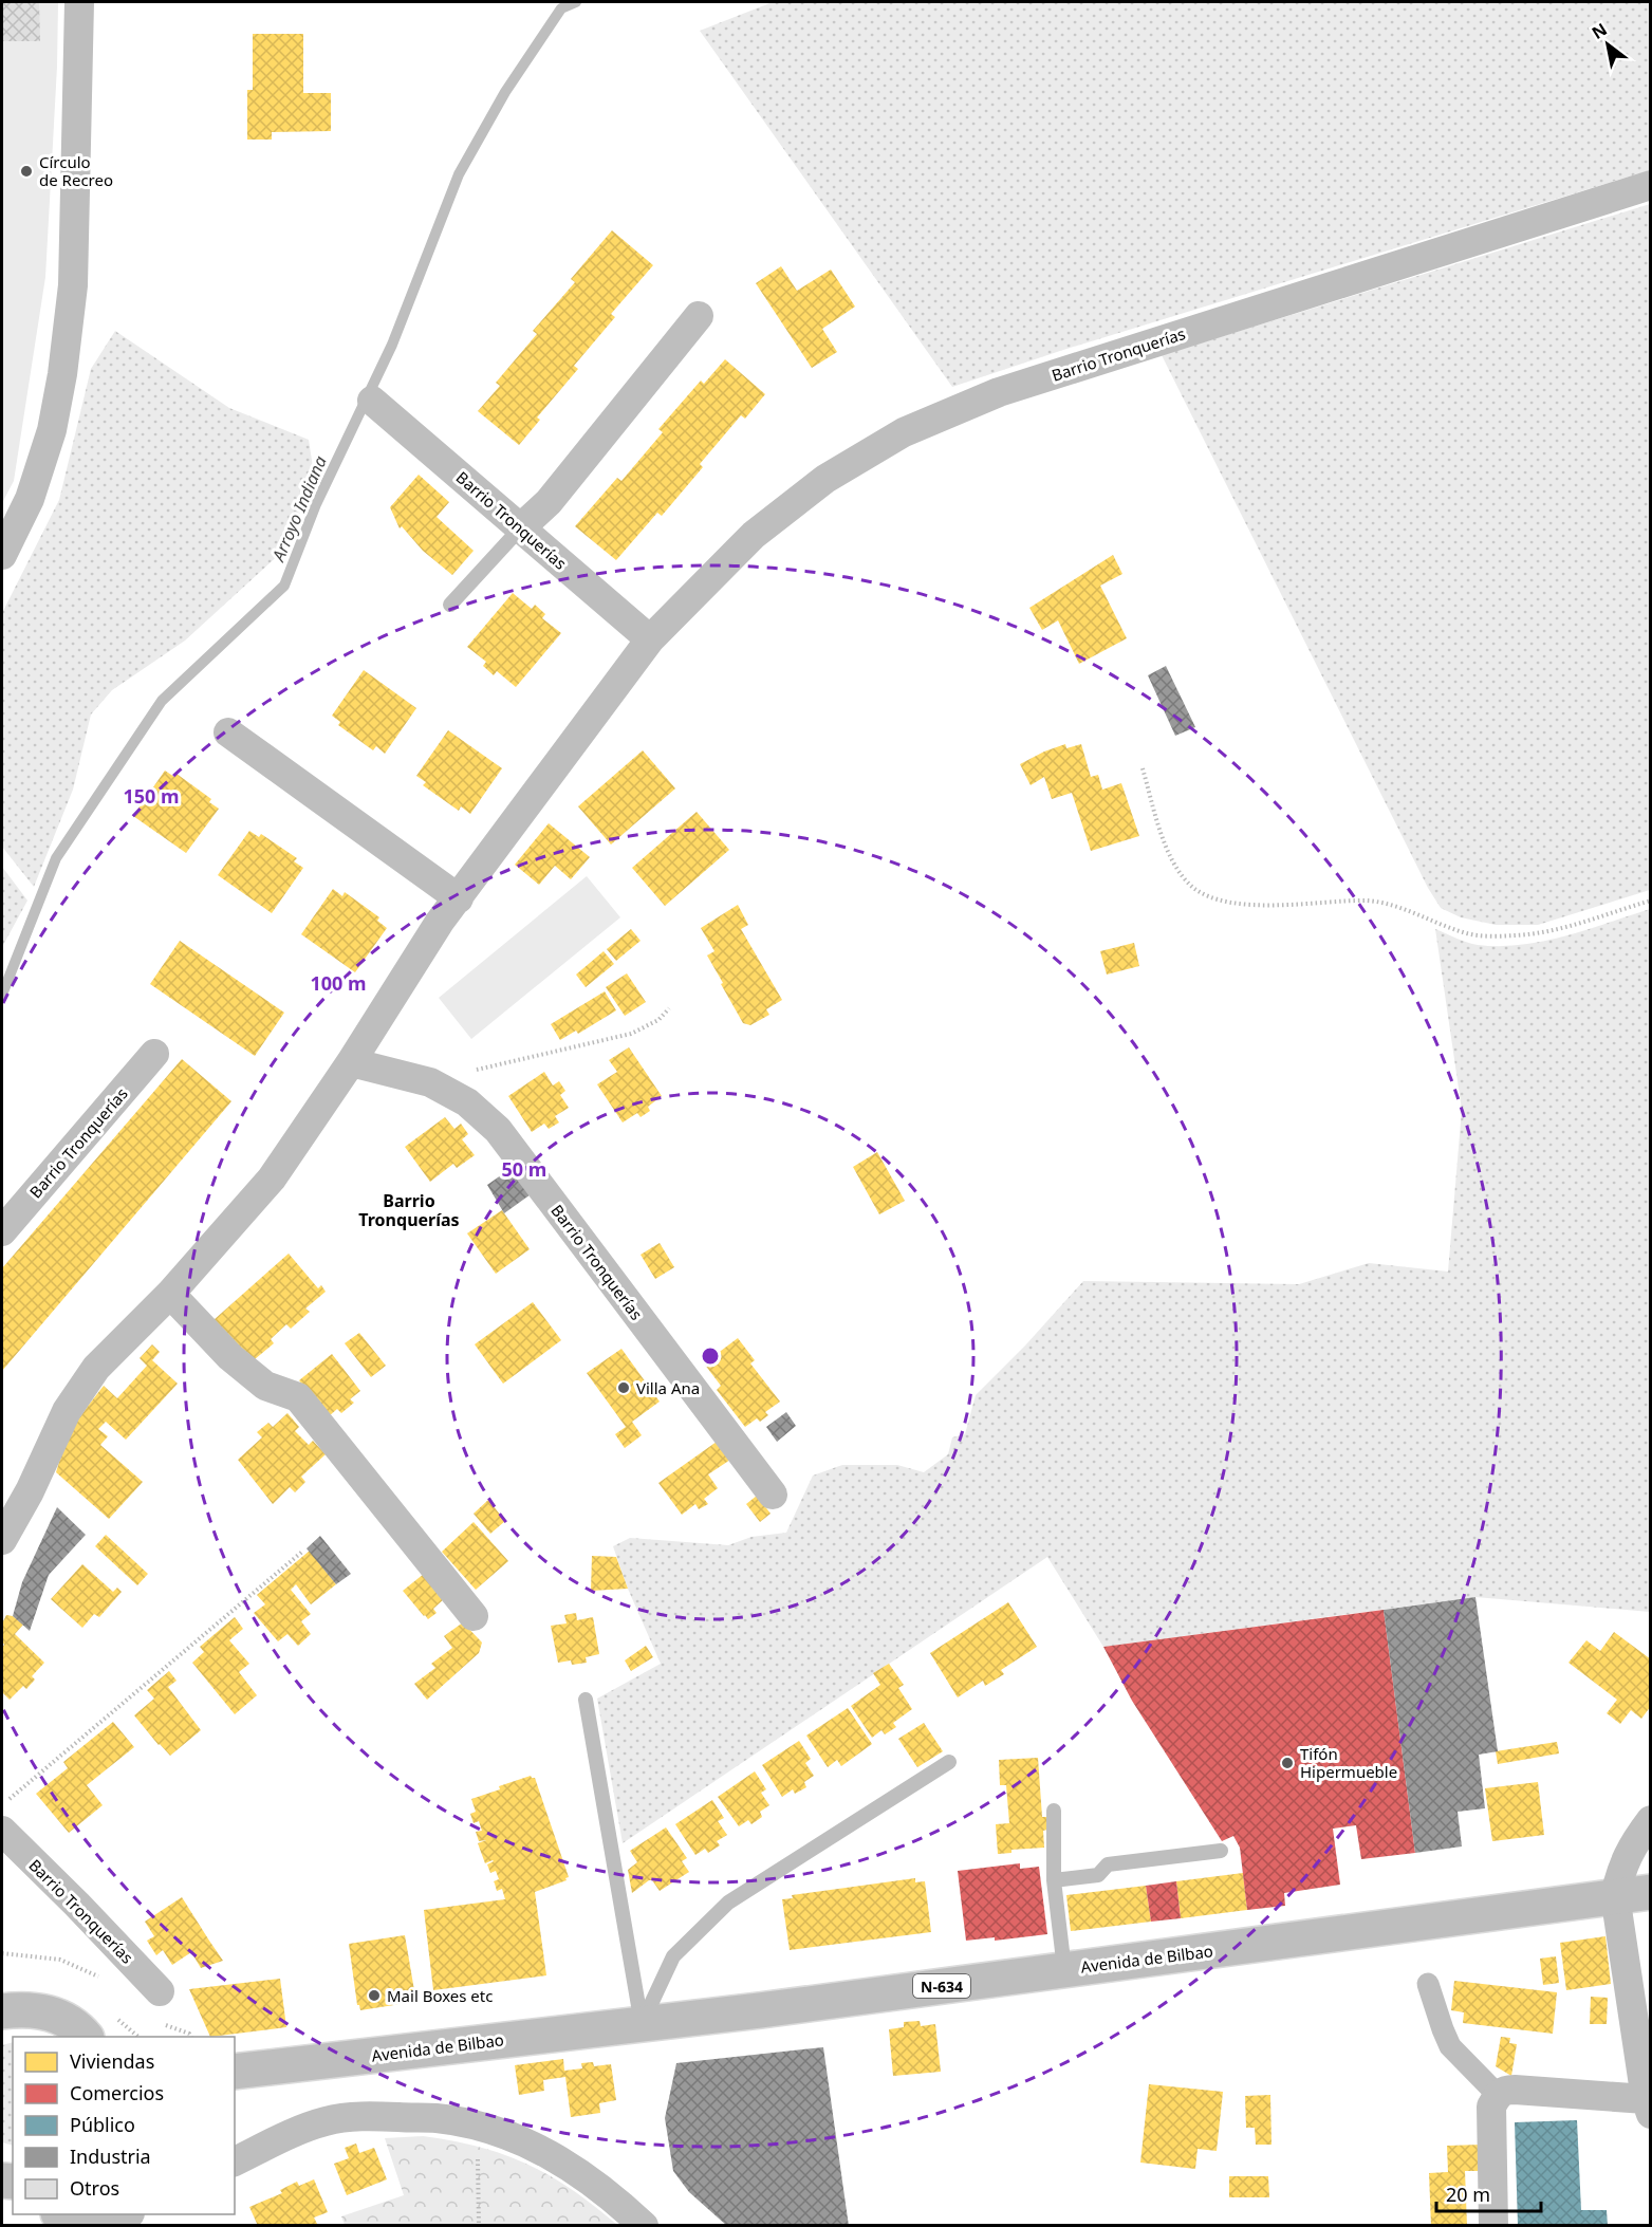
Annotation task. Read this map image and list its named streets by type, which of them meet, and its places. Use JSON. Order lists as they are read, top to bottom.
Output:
{
  "streets": {
    "main road": ["Avenida de Bilbao", "N-634"],
    "street": ["Barrio Tronquerías"]
  },
  "districts": ["Barrio Tronquerías"],
  "water": ["Arroyo Indiana"],
  "places": [
    "Círculo de Recreo",
    "Villa Ana",
    "Tifón Hipermueble",
    "Mail Boxes etc"
  ],
  "legend": [
    "Viviendas",
    "Comercios",
    "Público",
    "Industria",
    "Otros"
  ],
  "scale_bar": "20 m",
  "north": "top left",
  "rings": ["150 m", "100 m", "50 m"]
}
